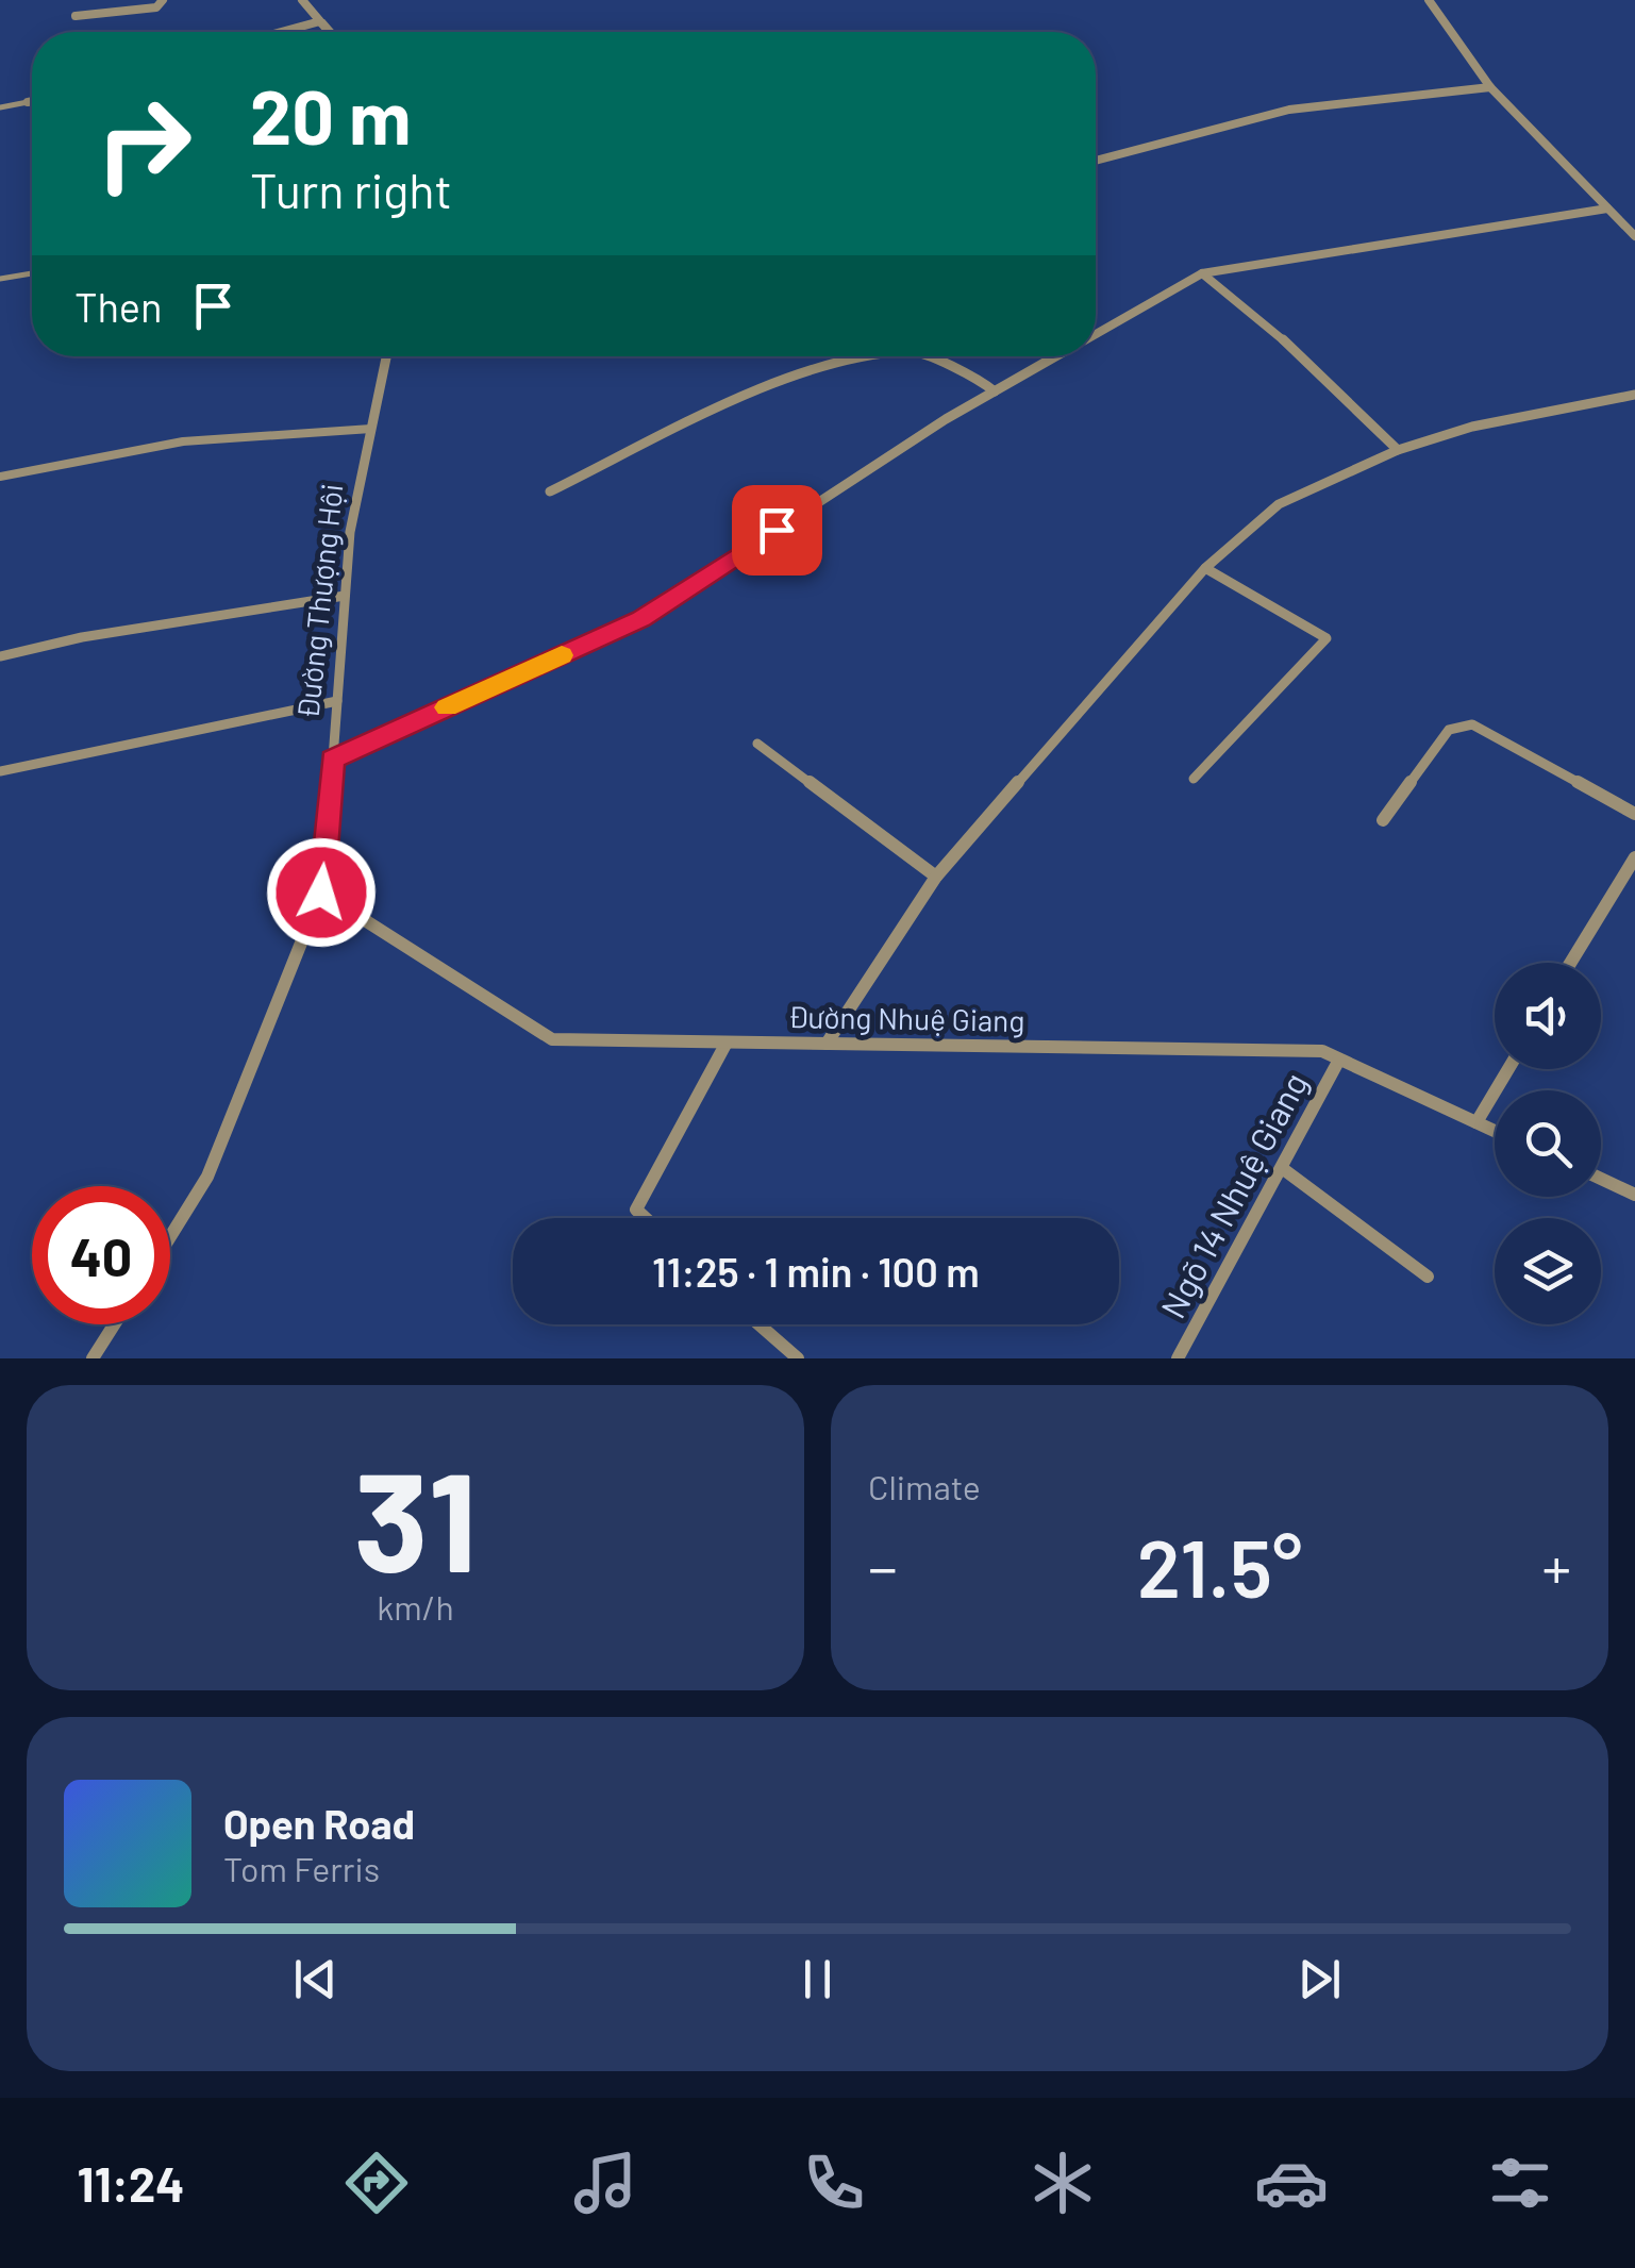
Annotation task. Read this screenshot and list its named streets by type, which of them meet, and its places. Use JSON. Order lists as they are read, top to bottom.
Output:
{
  "streets": {
    "street": ["Đường Thượng Hội", "Đường Nhuệ Giang", "Ngõ 14 Nhuệ Giang"]
  },
  "crossings": [
    ["Đường Thượng Hội", "Đường Nhuệ Giang"],
    ["Đường Nhuệ Giang", "Ngõ 14 Nhuệ Giang"]
  ],
  "page": {
    "turn": ["20 m", "Turn right"],
    "then": "Then",
    "limit": "40",
    "trip": "11:25 · 1 min · 100 m",
    "tile": [
      ["31", "km/h"],
      "Climate"
    ],
    "heat": ["−", "21.5°", "+"],
    "song": ["Open Road", "Tom Ferris"],
    "tabs": "11:24"
  }
}
